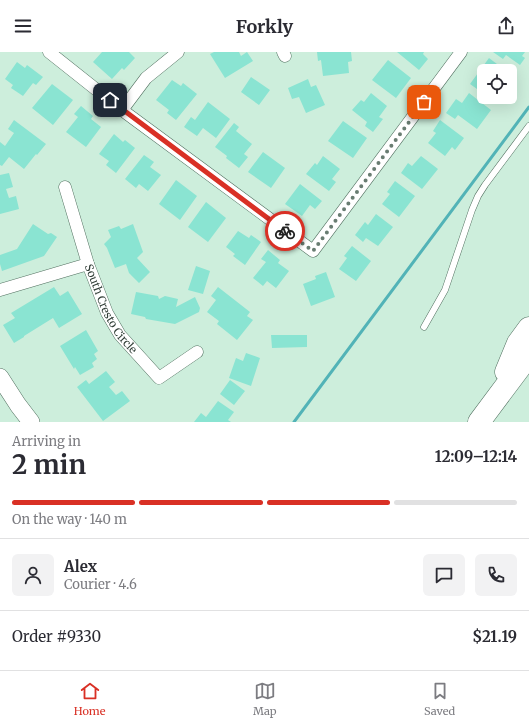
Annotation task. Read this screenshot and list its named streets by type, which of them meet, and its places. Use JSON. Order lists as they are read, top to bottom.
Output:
{
  "streets": {
    "street": ["South Cresto Circle"]
  },
  "page": {
    "header": "Forkly",
    "heading": ["2 min", "Arriving in", "12:09–12:14"],
    "panel": [
      "Alex",
      "Courier · 4.6",
      "Order #9330",
      "$21.19"
    ],
    "bar": "On the way · 140 m",
    "tabs": ["Home", "Map", "Saved"]
  }
}
